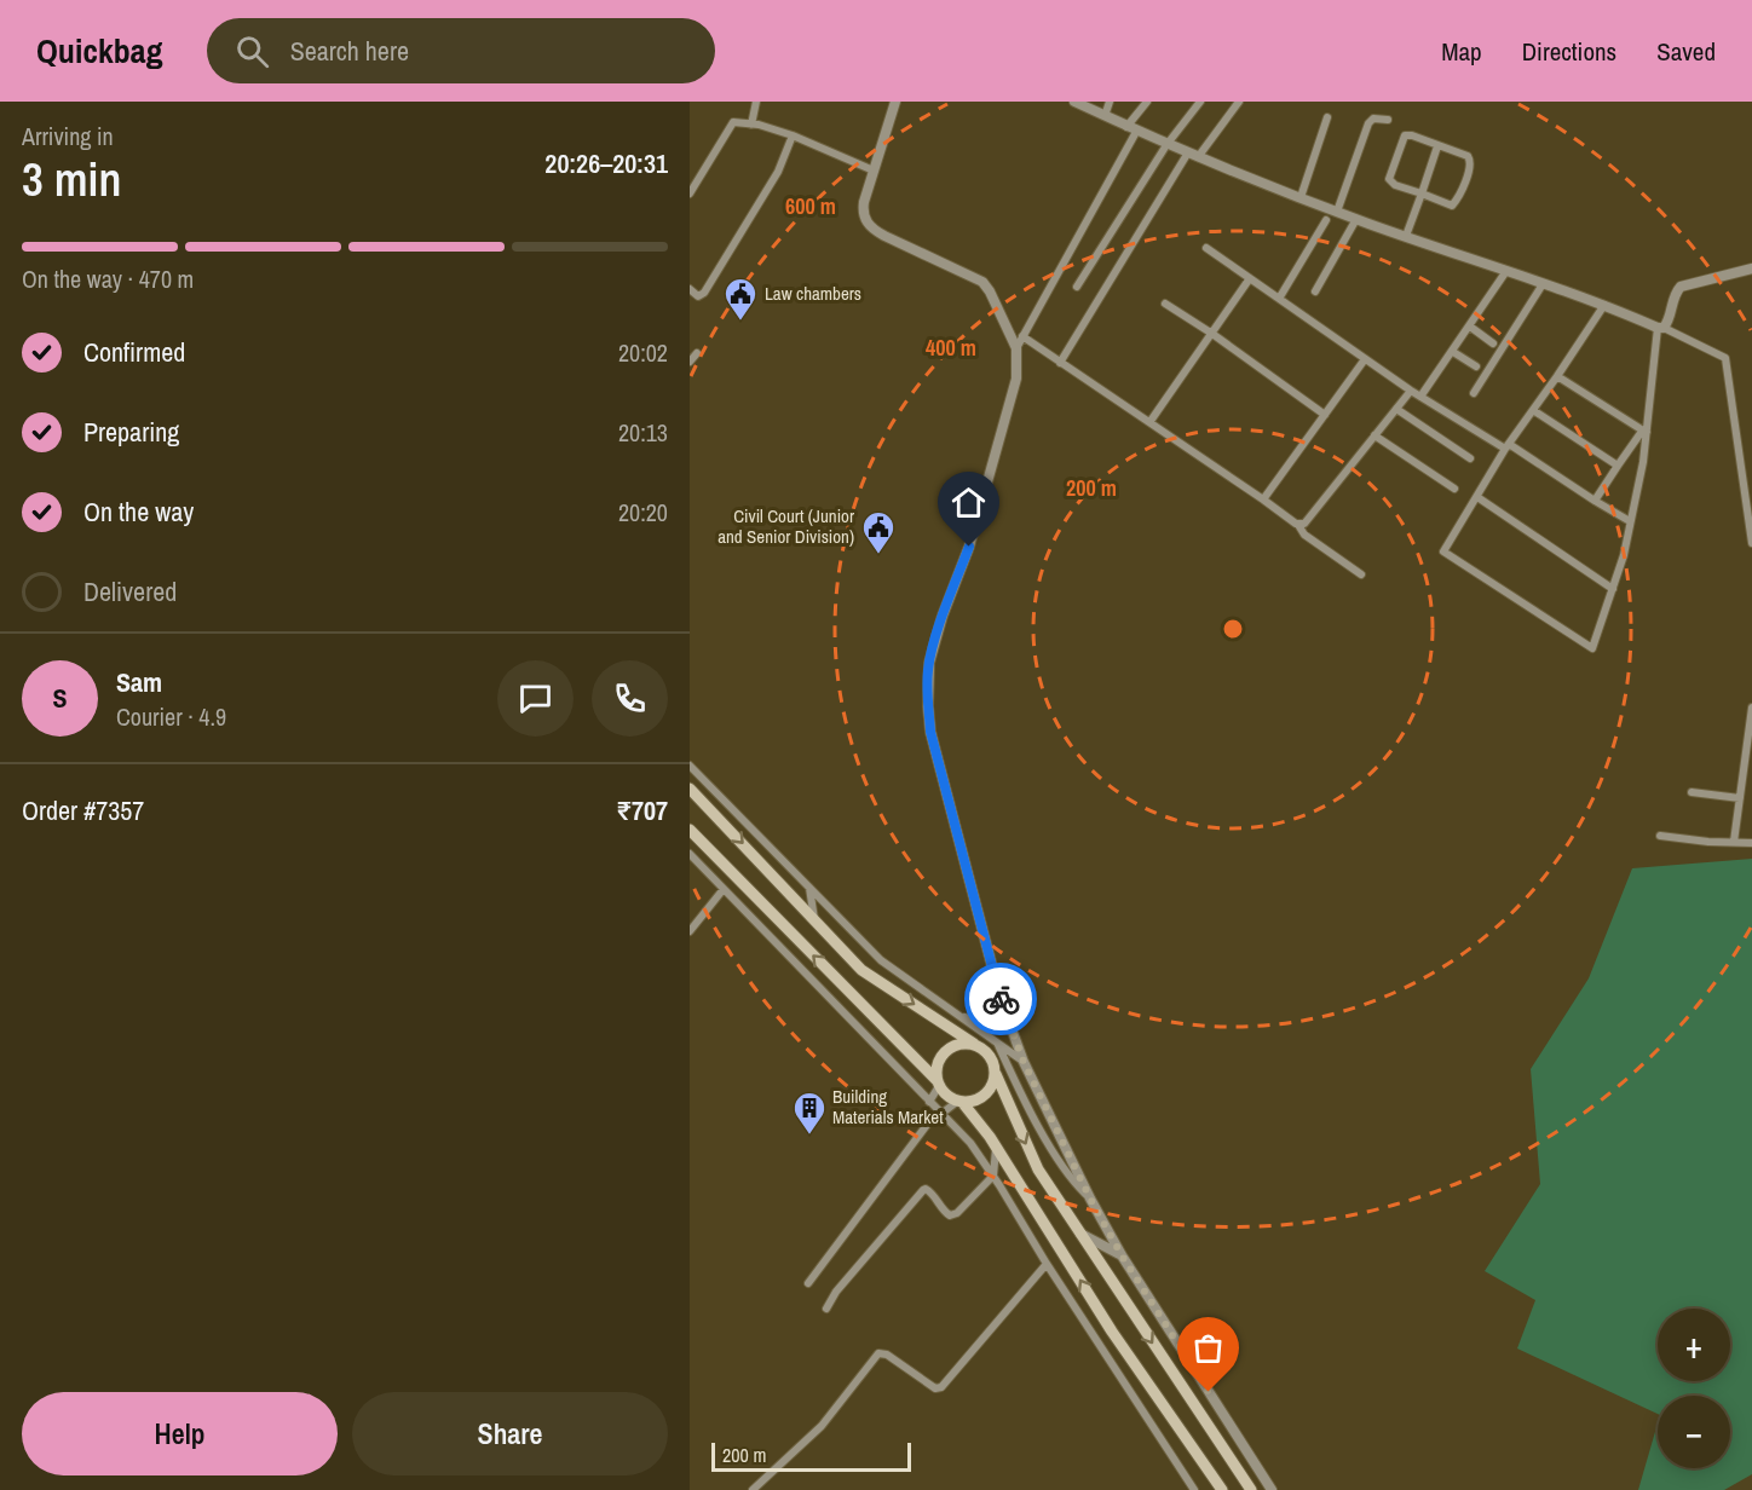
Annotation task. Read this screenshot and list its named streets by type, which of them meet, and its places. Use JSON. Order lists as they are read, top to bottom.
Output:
{
  "places": {
    "public building": ["Law chambers", "Civil Court (Junior and Senior Division)"],
    "building": ["Building Materials Market"]
  },
  "scale_bar": "200 m",
  "page": {
    "header": "Quickbag",
    "search": "Search here",
    "nav": ["Map", "Directions", "Saved"],
    "heading": ["3 min", "Arriving in", "20:26–20:31"],
    "panel": [
      "Sam",
      "Courier · 4.9",
      "Order #7357",
      "₹707"
    ],
    "bar": "On the way · 470 m",
    "list": [
      ["Confirmed", "20:02"],
      ["Preparing", "20:13"],
      ["On the way", "20:20"],
      "Delivered"
    ],
    "round": "S",
    "map_buttons": ["+", "−"],
    "buttons": ["Help", "Share"],
    "scale": "200 m"
  },
  "rings": ["600 m", "400 m", "200 m"]
}
